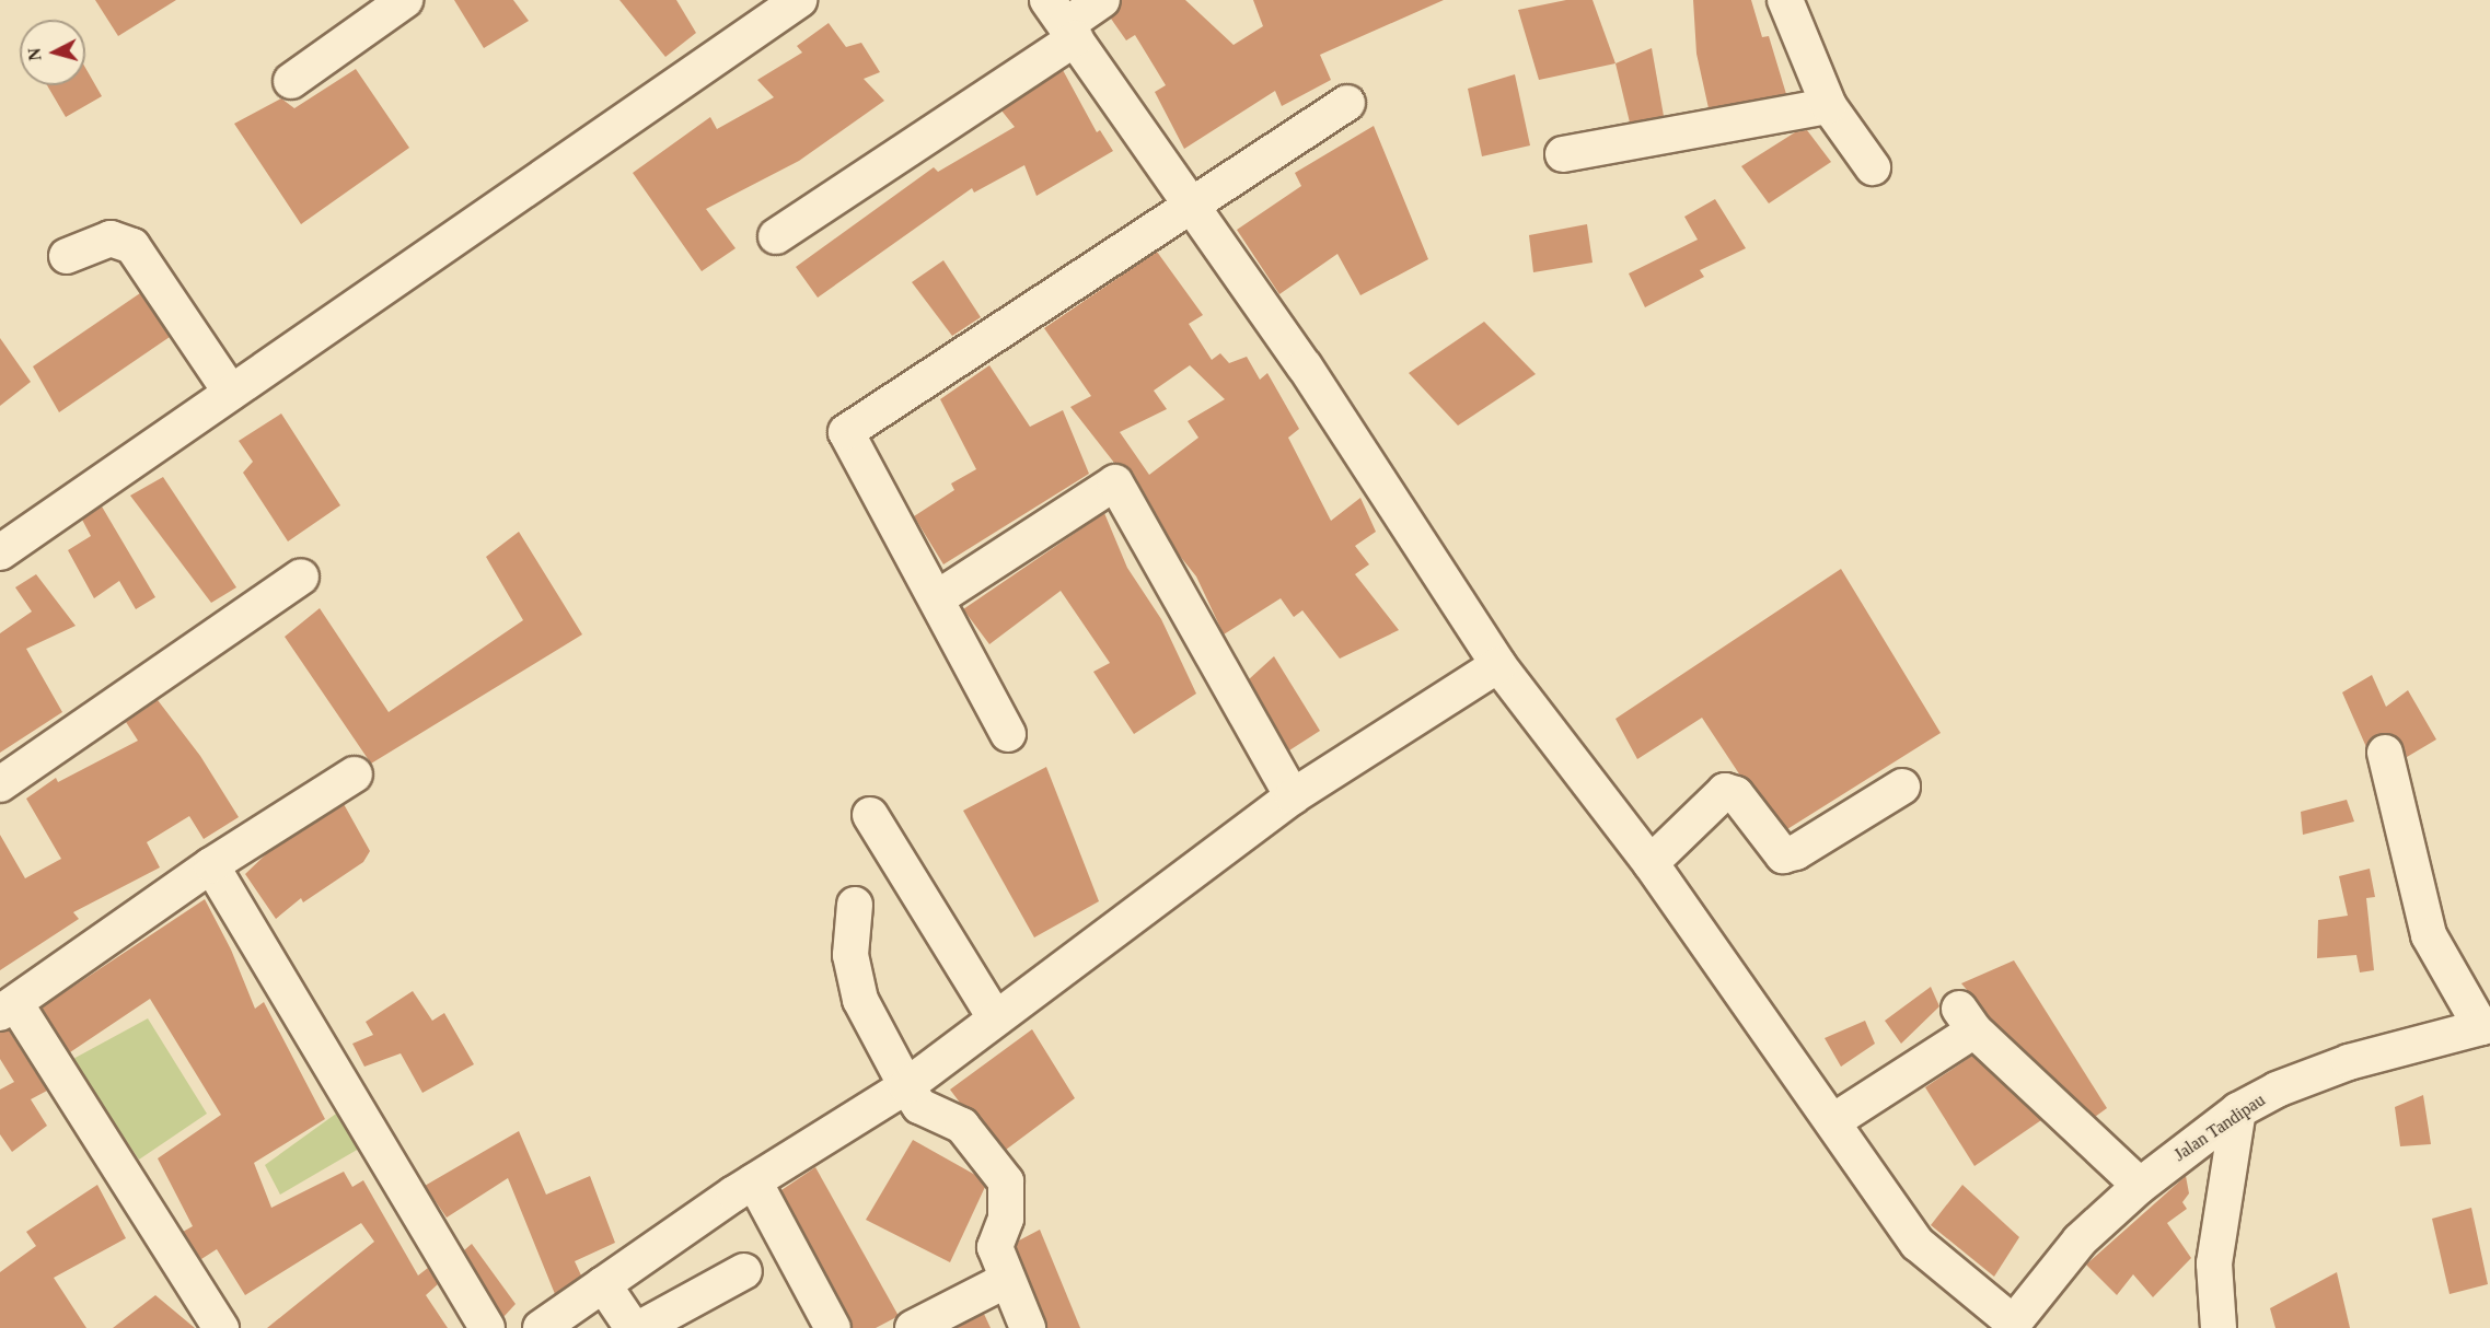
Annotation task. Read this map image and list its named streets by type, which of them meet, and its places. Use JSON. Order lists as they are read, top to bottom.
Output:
{
  "streets": {
    "street": ["Jalan Tandipau"]
  },
  "north": "left"
}
